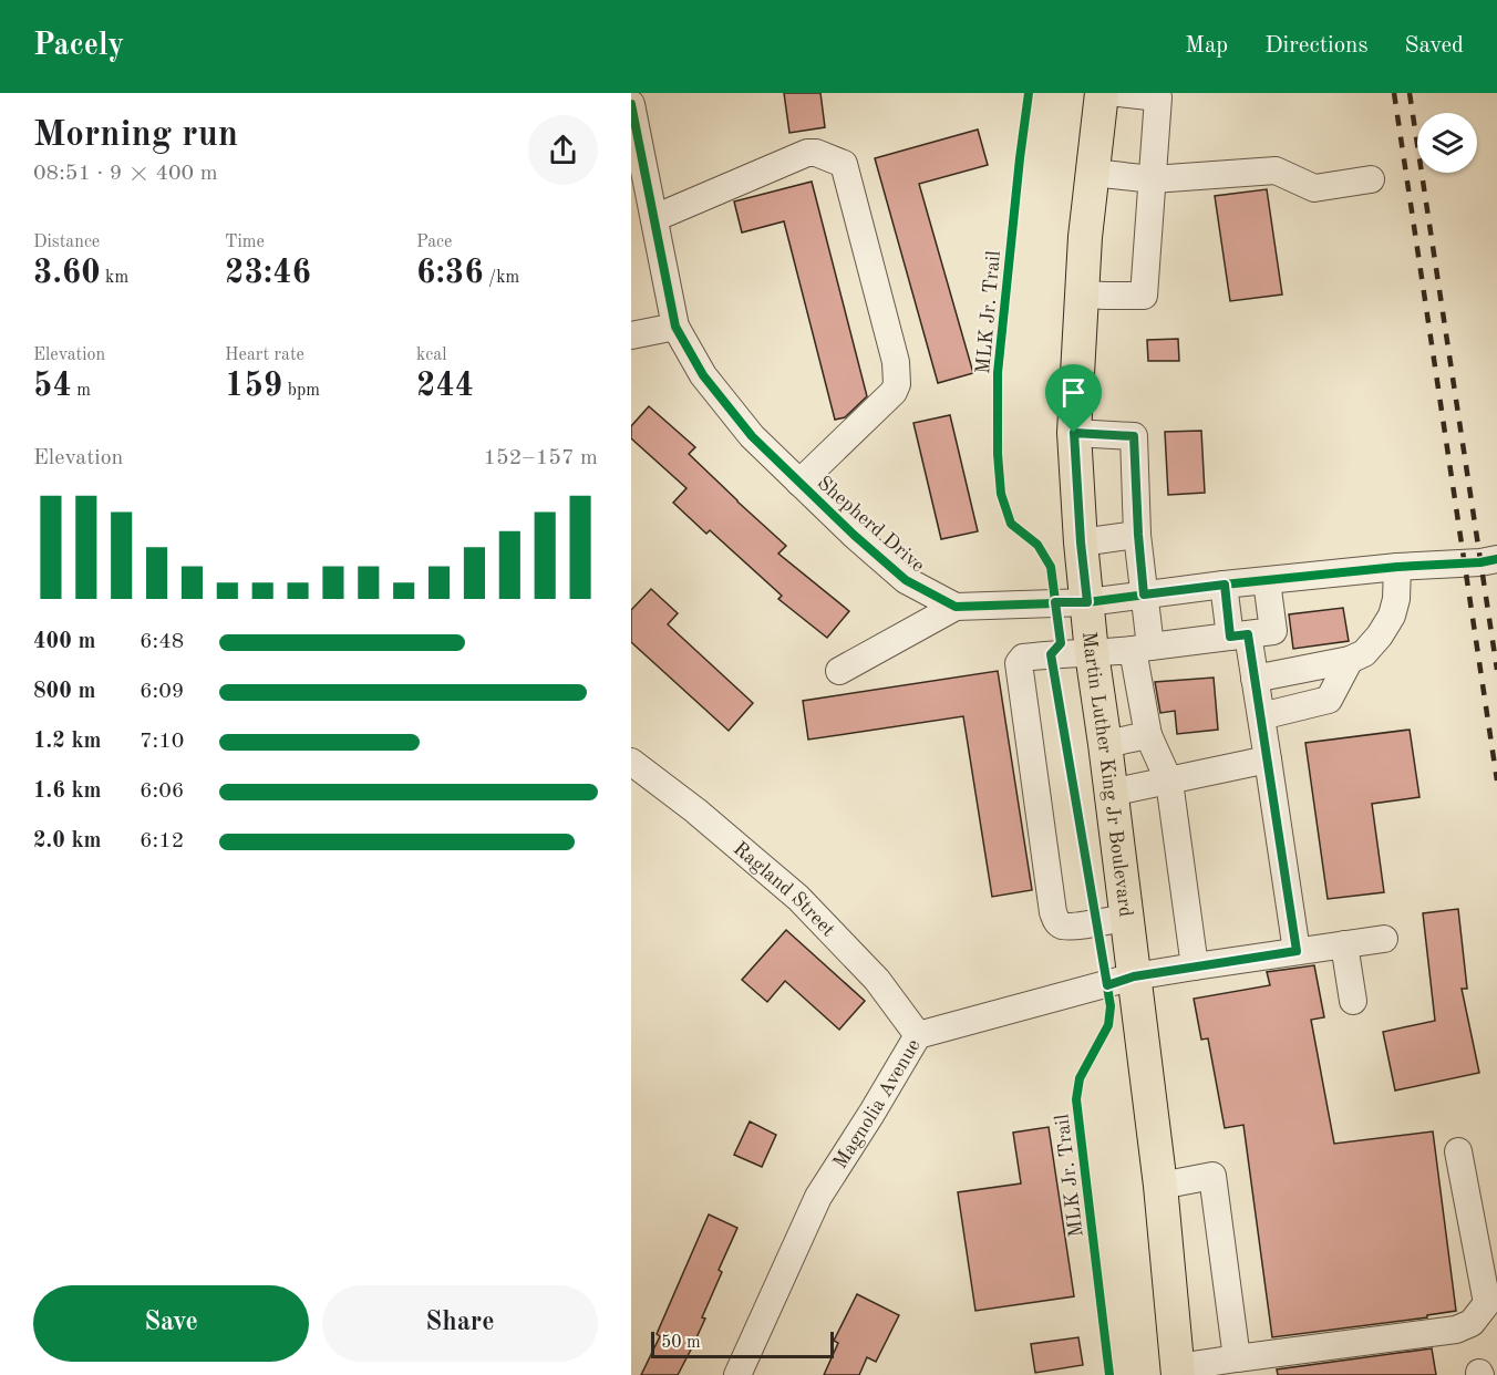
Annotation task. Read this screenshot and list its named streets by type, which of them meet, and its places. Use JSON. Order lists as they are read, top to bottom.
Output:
{
  "streets": {
    "main road": ["Martin Luther King Jr Boulevard"],
    "street": ["Shepherd Drive", "Ragland Street", "Magnolia Avenue"],
    "cycle path": ["MLK Jr. Trail"]
  },
  "crossings": [
    ["Shepherd Drive", "Martin Luther King Jr Boulevard"],
    ["Martin Luther King Jr Boulevard", "Magnolia Avenue"],
    ["Ragland Street", "Magnolia Avenue"]
  ],
  "scale_bar": "50 m",
  "page": {
    "header": "Pacely",
    "nav": ["Map", "Directions", "Saved"],
    "heading": ["Morning run", "08:51 · 9 × 400 m"],
    "stats": [
      ["Distance", "3.60 km"],
      ["Time", "23:46"],
      ["Pace", "6:36 /km"],
      ["Elevation", "54 m"],
      ["Heart rate", "159 bpm"],
      ["kcal", "244"]
    ],
    "chart": ["Elevation", "152–157 m"],
    "list": [
      {
        "name": "400 m",
        "note": "6:48"
      },
      {
        "name": "800 m",
        "note": "6:09"
      },
      {
        "name": "1.2 km",
        "note": "7:10"
      },
      {
        "name": "1.6 km",
        "note": "6:06"
      },
      {
        "name": "2.0 km",
        "note": "6:12"
      }
    ],
    "buttons": ["Save", "Share"],
    "scale": "50 m"
  }
}
